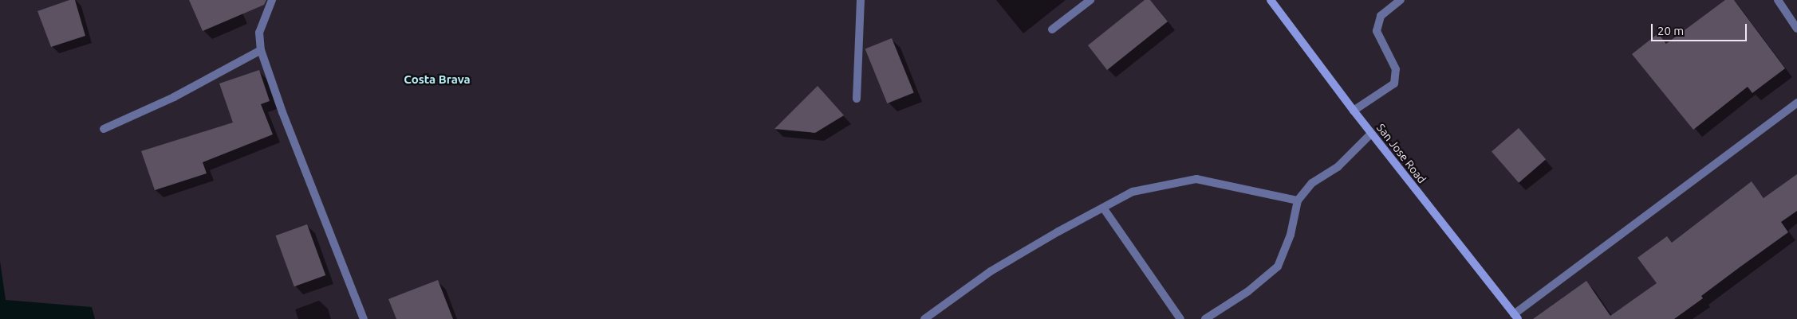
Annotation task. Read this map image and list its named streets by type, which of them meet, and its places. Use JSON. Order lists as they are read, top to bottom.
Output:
{
  "streets": {
    "main road": ["San Jose Road"]
  },
  "districts": ["Costa Brava"],
  "scale_bar": "20 m"
}
